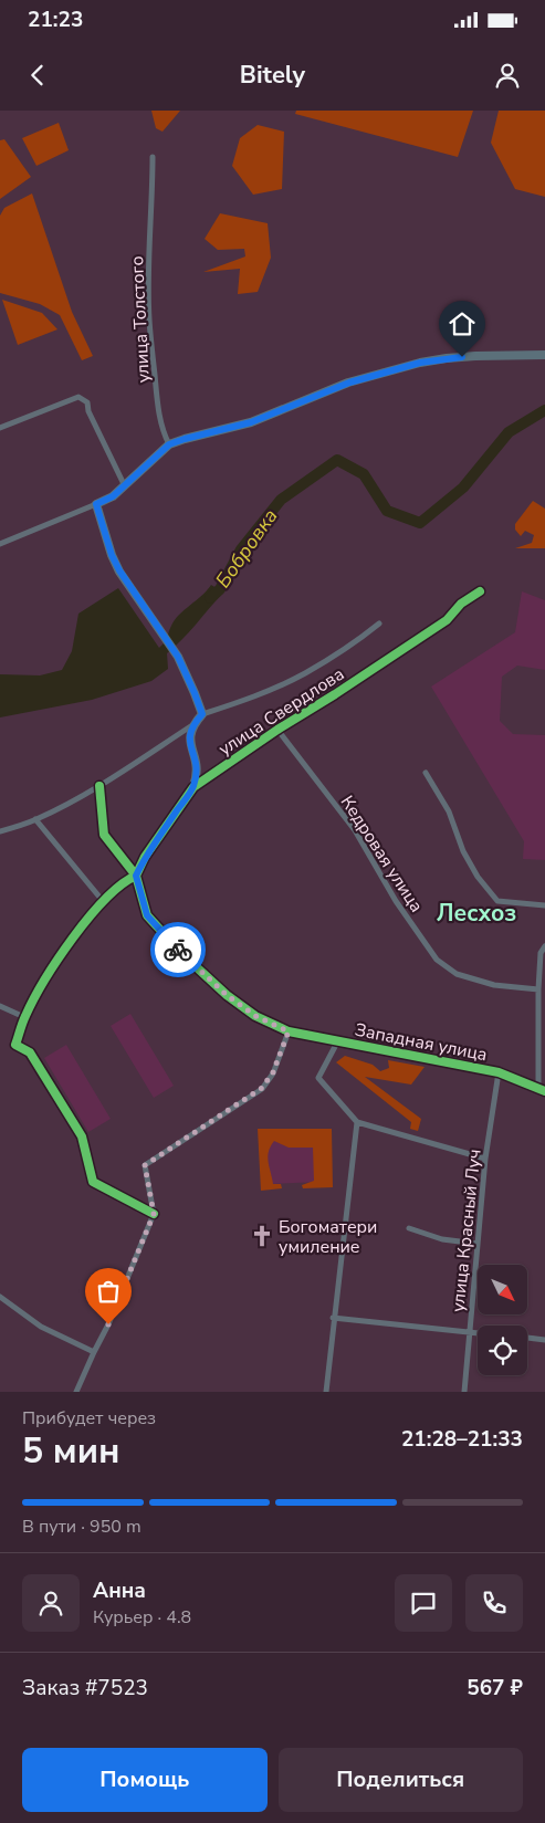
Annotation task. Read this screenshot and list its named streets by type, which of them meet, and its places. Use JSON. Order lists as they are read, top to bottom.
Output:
{
  "streets": {
    "street": [
      "улица Толстого",
      "улица Свердлова",
      "Кедровая улица",
      "Западная улица",
      "улица Красный Луч"
    ]
  },
  "crossings": [
    ["улица Свердлова", "Кедровая улица"],
    ["улица Свердлова", "Западная улица"],
    ["Западная улица", "улица Красный Луч"]
  ],
  "districts": ["Лесхоз"],
  "water": ["Бобровка"],
  "places": {
    "church": ["Богоматери умиление"]
  },
  "north": "bottom right",
  "page": {
    "status": "21:23",
    "header": "Bitely",
    "heading": ["5 мин", "Прибудет через", "21:28–21:33"],
    "panel": [
      "Анна",
      "Курьер · 4.8",
      "Заказ #7523",
      "567 ₽"
    ],
    "bar": "В пути · 950 m",
    "buttons": ["Помощь", "Поделиться"]
  }
}
